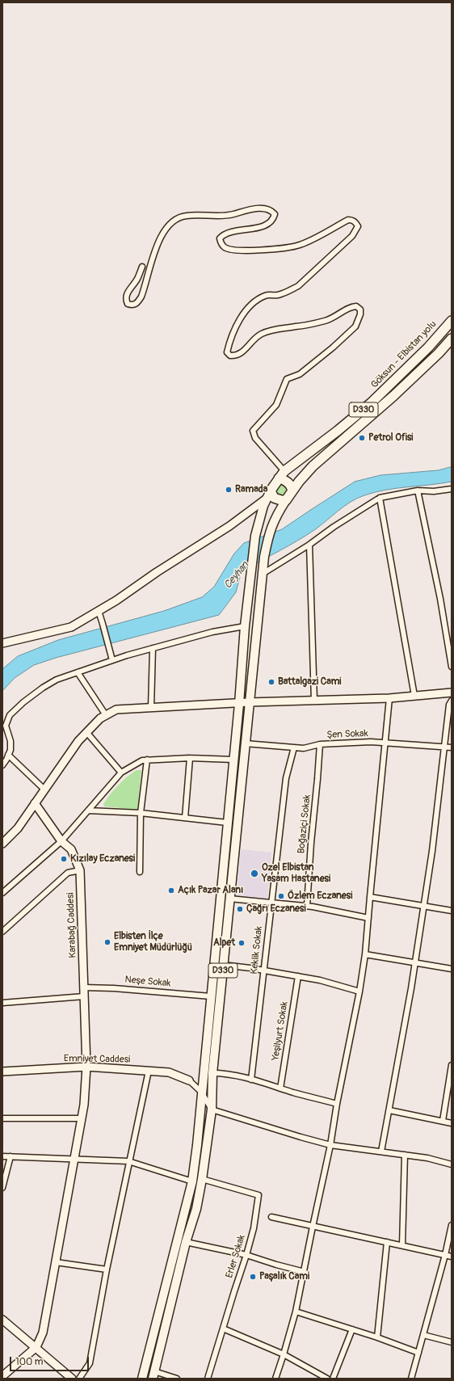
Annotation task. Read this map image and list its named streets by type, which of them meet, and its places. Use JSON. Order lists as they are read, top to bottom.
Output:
{
  "streets": {
    "highway": ["Göksun - Elbistan yolu", "D330"],
    "street": [
      "Şen Sokak",
      "Boğaziçi Sokak",
      "Karabağ Caddesi",
      "Keklik Sokak",
      "Neşe Sokak",
      "Yeşilyurt Sokak",
      "Emniyet Caddesi",
      "Erler Sokak"
    ]
  },
  "crossings": [
    ["Göksun - Elbistan yolu", "D330"],
    ["D330", "Şen Sokak"],
    ["D330", "Neşe Sokak"],
    ["D330", "Erler Sokak"],
    ["Şen Sokak", "Boğaziçi Sokak"],
    ["Şen Sokak", "Keklik Sokak"],
    ["Karabağ Caddesi", "Neşe Sokak"],
    ["Karabağ Caddesi", "Emniyet Caddesi"]
  ],
  "water": ["Ceyhan"],
  "places": [
    "Petrol Ofisi",
    "Ramada",
    "Battalgazi Cami",
    "Kızılay Eczanesi",
    "Ozel Elbistan Yasam Hastanesi",
    "Açık Pazar Alanı",
    "Özlem Eczanesi",
    "Çağrı Eczanesi",
    "Elbisten İlçe Emniyet Müdürlüğü",
    "Alpet",
    "Paşalık Cami"
  ],
  "scale_bar": "100 m"
}
